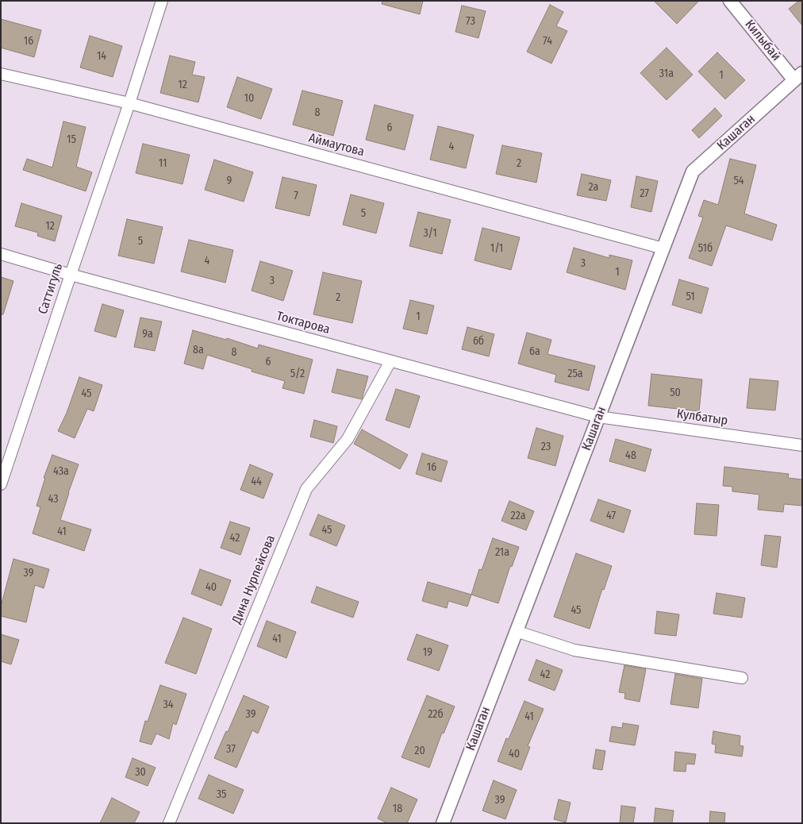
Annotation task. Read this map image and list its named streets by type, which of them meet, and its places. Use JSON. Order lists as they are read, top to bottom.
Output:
{
  "streets": {
    "street": [
      "Килыбай",
      "Кашаган",
      "Аймаутова",
      "Саттигуль",
      "Токтарова",
      "Кулбатыр",
      "Дина Нурпейсова"
    ]
  },
  "crossings": [
    ["Килыбай", "Кашаган"],
    ["Кашаган", "Аймаутова"],
    ["Кашаган", "Токтарова"],
    ["Кашаган", "Кулбатыр"],
    ["Аймаутова", "Саттигуль"],
    ["Саттигуль", "Токтарова"],
    ["Токтарова", "Кулбатыр"],
    ["Токтарова", "Дина Нурпейсова"]
  ],
  "house_numbers": [
    "73",
    "16",
    "74",
    "14",
    "31а",
    "1",
    "12",
    "10",
    "8",
    "6",
    "15",
    "4",
    "11",
    "2",
    "9",
    "54",
    "2а",
    "27",
    "7",
    "5",
    "12",
    "3/1",
    "5",
    "1/1",
    "51б",
    "4",
    "3",
    "1",
    "3",
    "51",
    "2",
    "1",
    "9а",
    "6б",
    "8а",
    "6а",
    "8",
    "6",
    "5/2",
    "25а",
    "50",
    "45",
    "23",
    "48",
    "16",
    "43а",
    "44",
    "43",
    "22а",
    "47",
    "45",
    "41",
    "42",
    "21а",
    "39",
    "40",
    "45",
    "41",
    "19",
    "42",
    "34",
    "39",
    "22б",
    "41",
    "37",
    "20",
    "40",
    "30",
    "35",
    "39",
    "18"
  ]
}
